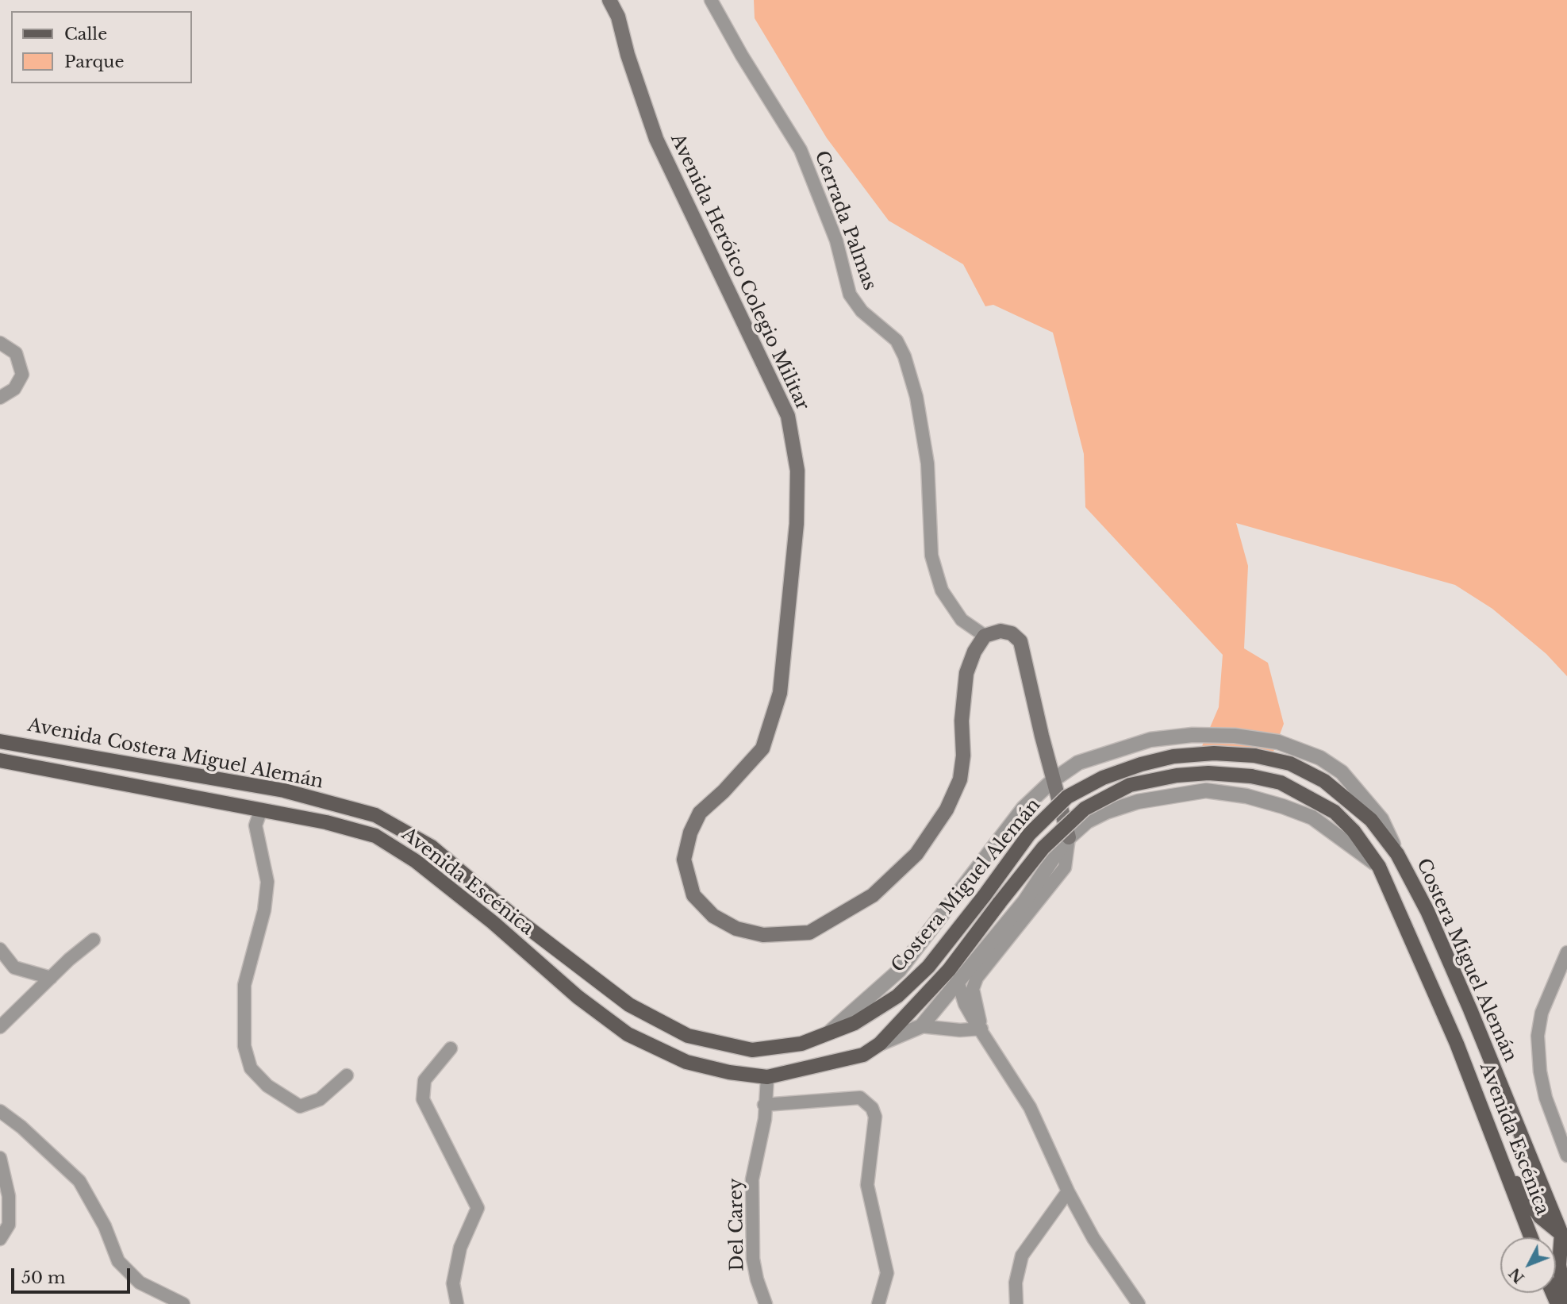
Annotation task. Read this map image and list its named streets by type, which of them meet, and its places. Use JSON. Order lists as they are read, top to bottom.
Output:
{
  "streets": {
    "main road": [
      "Avenida Heróico Colegio Militar",
      "Avenida Costera Miguel Alemán",
      "Avenida Escénica",
      "Costera Miguel Alemán"
    ],
    "street": ["Cerrada Palmas", "Del Carey"]
  },
  "crossings": [
    ["Cerrada Palmas", "Avenida Heróico Colegio Militar"],
    ["Avenida Costera Miguel Alemán", "Costera Miguel Alemán"],
    ["Avenida Escénica", "Costera Miguel Alemán"],
    ["Avenida Escénica", "Del Carey"]
  ],
  "legend": ["Calle", "Parque"],
  "scale_bar": "50 m",
  "north": "bottom left"
}
